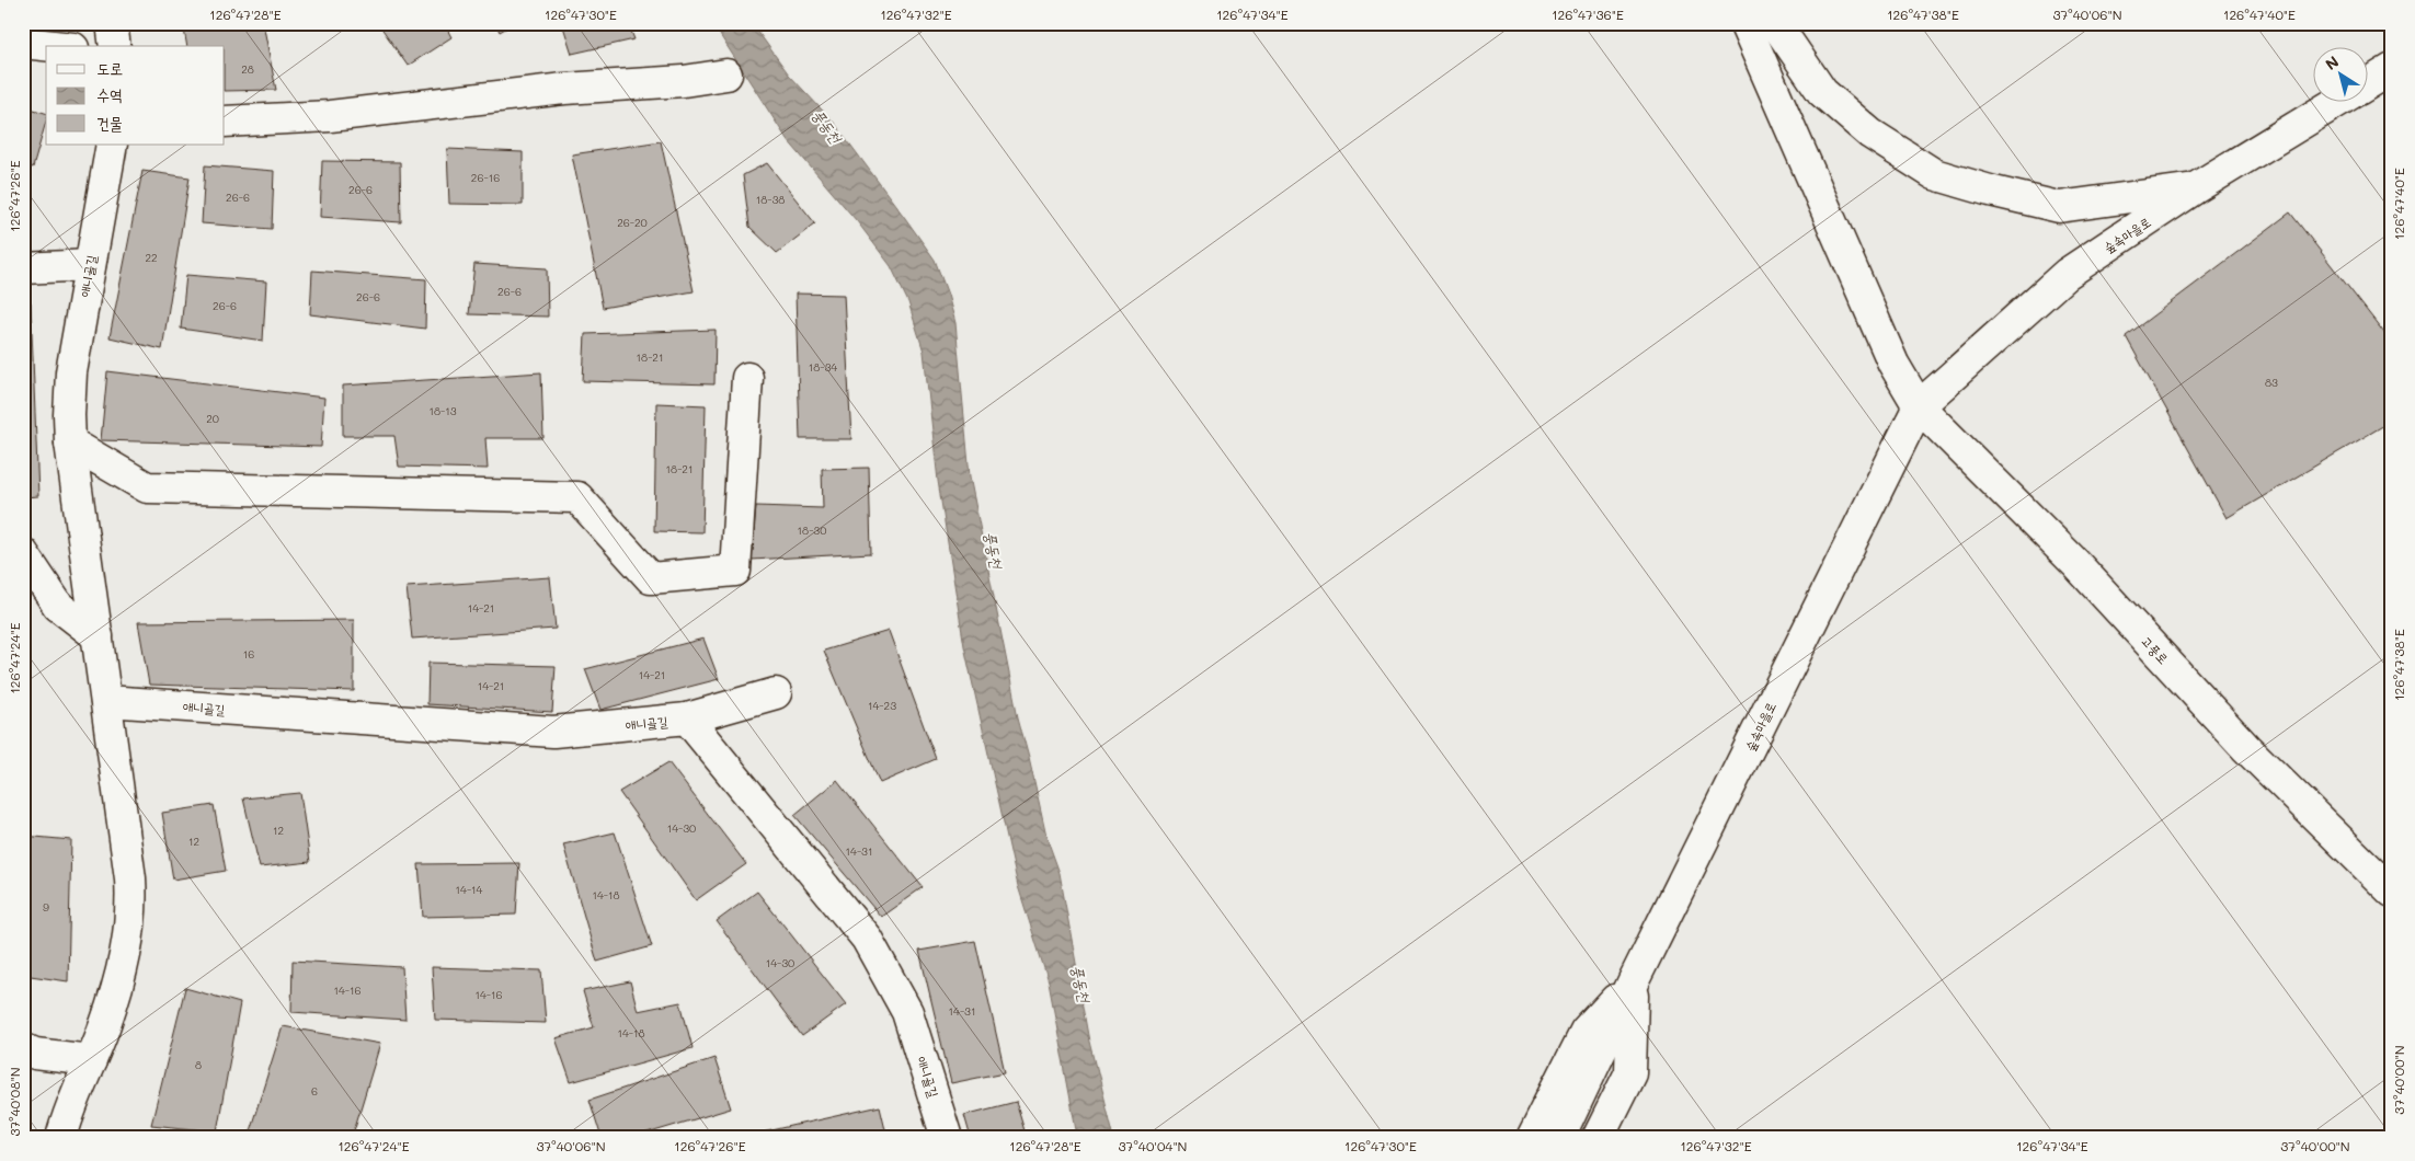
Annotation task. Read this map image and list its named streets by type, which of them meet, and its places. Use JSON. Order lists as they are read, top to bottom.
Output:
{
  "streets": {
    "street": ["숲속마을로", "애니골길", "고풍로"]
  },
  "crossings": [
    ["숲속마을로", "고풍로"]
  ],
  "water": ["풍동천"],
  "house_numbers": [
    "28",
    "26-16",
    "26-6",
    "26-6",
    "18-38",
    "26-20",
    "22",
    "26-6",
    "26-6",
    "26-6",
    "18-21",
    "18-34",
    "83",
    "18-13",
    "20",
    "18-21",
    "18-30",
    "14-21",
    "16",
    "14-21",
    "14-21",
    "14-23",
    "14-30",
    "12",
    "12",
    "14-31",
    "14-14",
    "14-18",
    "9",
    "14-30",
    "14-16",
    "14-16",
    "14-31",
    "14-18",
    "8",
    "6"
  ],
  "legend": ["도로", "수역", "건물"],
  "north": "top left",
  "coordinates": [
    "126°47'28\"E",
    "126°47'30\"E",
    "126°47'32\"E",
    "126°47'34\"E",
    "126°47'36\"E",
    "126°47'38\"E",
    "37°40'06\"N",
    "126°47'40\"E",
    "126°47'26\"E",
    "126°47'24\"E",
    "37°40'00\"N",
    "37°40'08\"N",
    "37°40'04\"N"
  ]
}
